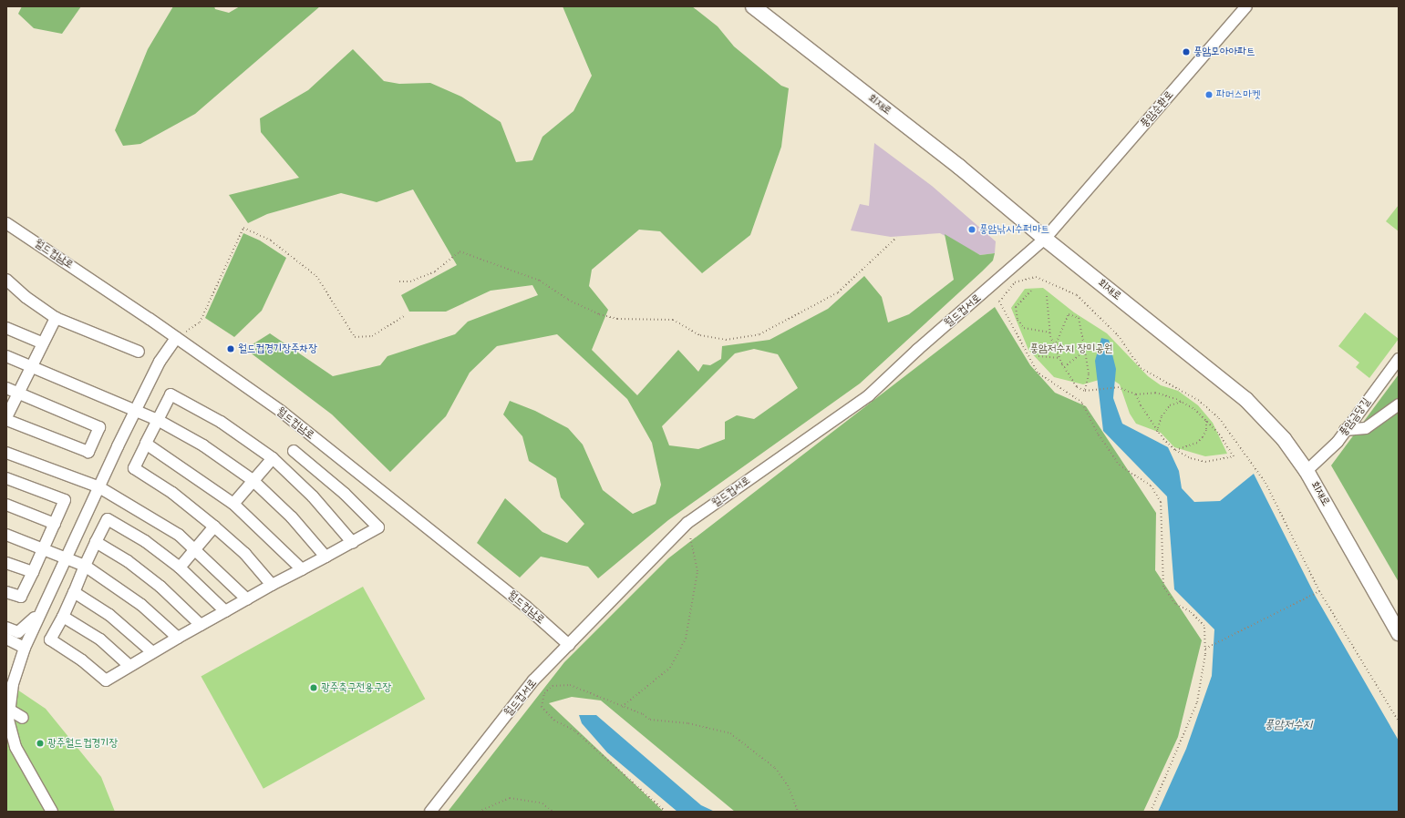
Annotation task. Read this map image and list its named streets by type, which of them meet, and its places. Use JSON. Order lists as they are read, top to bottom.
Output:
{
  "streets": {
    "main road": ["회재로"],
    "street": [
      "풍암순환로",
      "월드컵남로",
      "월드컵서로",
      "풍암금당길"
    ]
  },
  "crossings": [
    ["회재로", "월드컵서로"],
    ["회재로", "풍암금당길"],
    ["풍암순환로", "월드컵서로"],
    ["월드컵남로", "월드컵서로"]
  ],
  "water": ["풍암저수지"],
  "parks": ["풍암저수지 장미공원"],
  "places": [
    "풍암모아아파트",
    "파머스마켓",
    "풍암낚시수퍼마트",
    "월드컵경기장주차장",
    "광주축구전용구장",
    "광주월드컵경기장"
  ]
}
